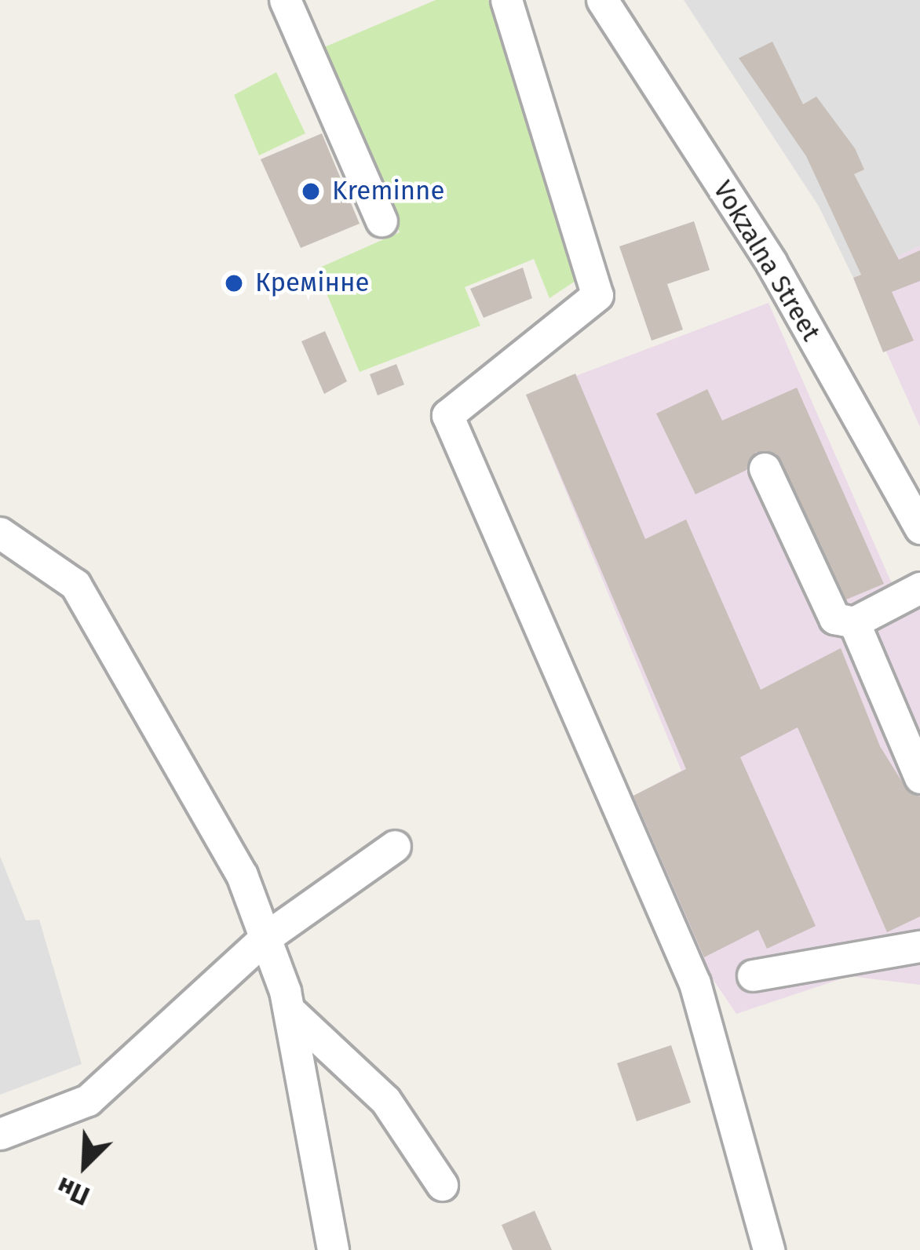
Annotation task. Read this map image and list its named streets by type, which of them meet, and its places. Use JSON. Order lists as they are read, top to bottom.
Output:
{
  "streets": {
    "street": ["Vokzalna Street"]
  },
  "places": ["Kreminne", "Кремінне"],
  "north": "bottom left"
}
